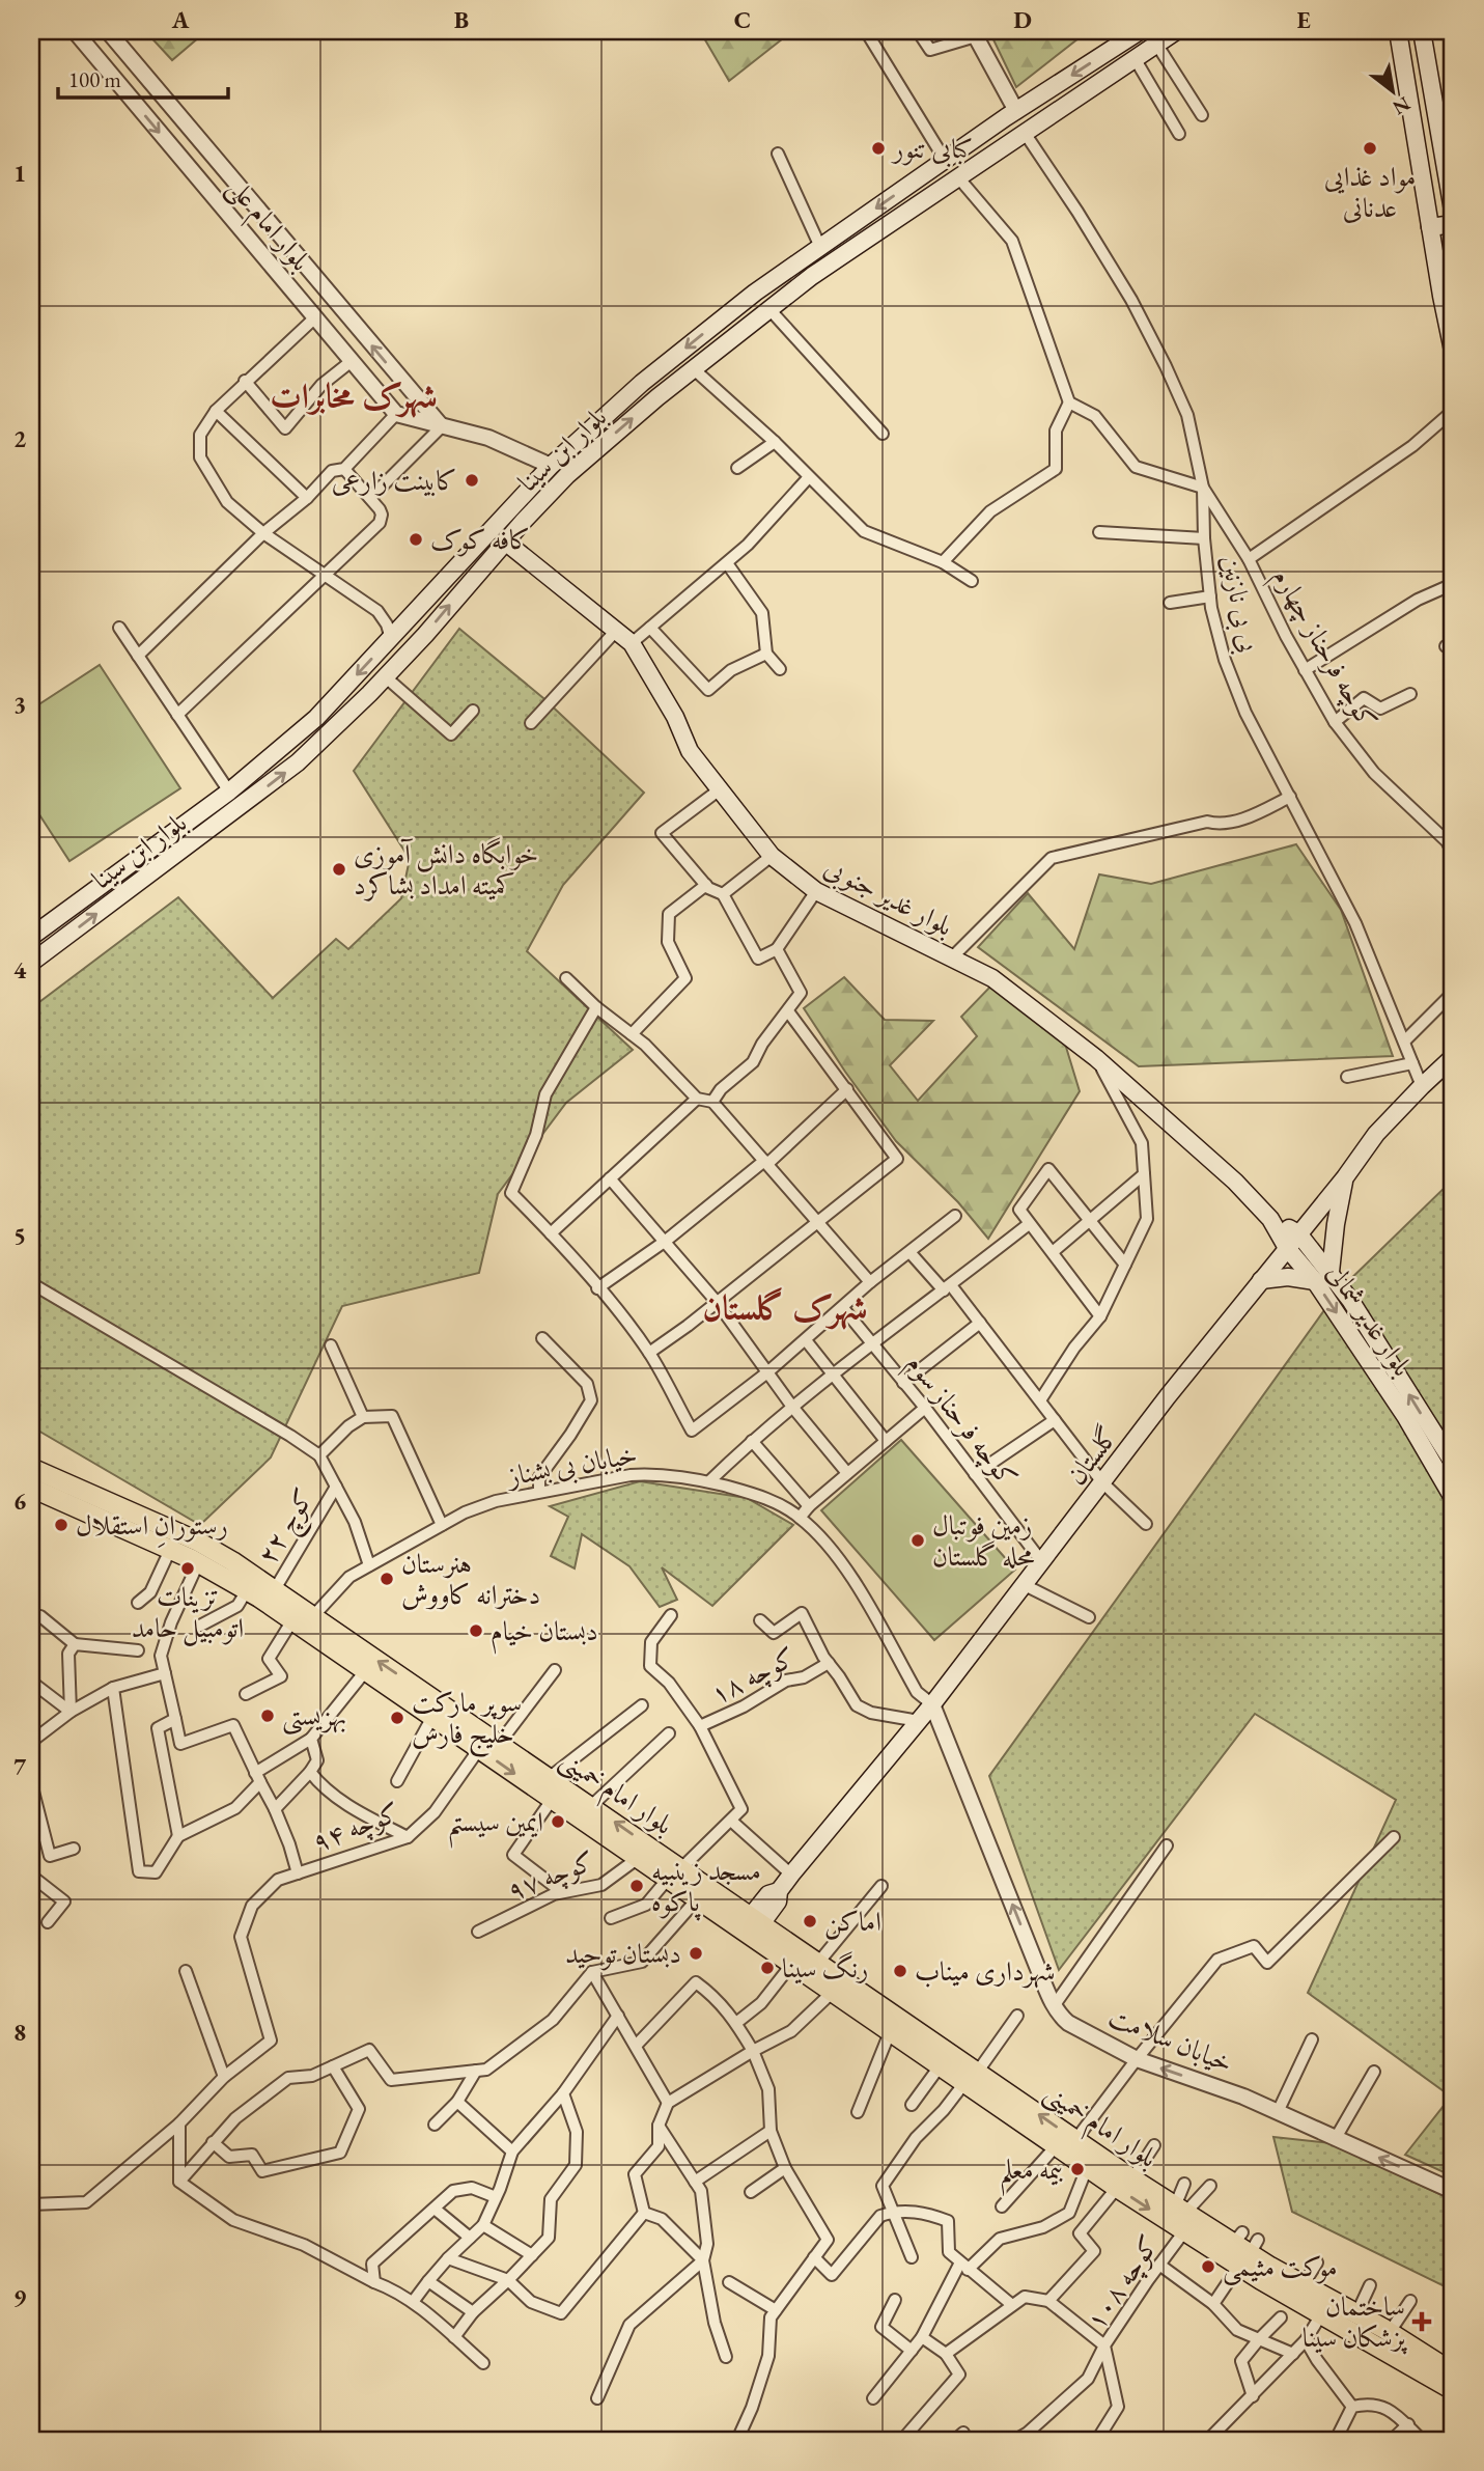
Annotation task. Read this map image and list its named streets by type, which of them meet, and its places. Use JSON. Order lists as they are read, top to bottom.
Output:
{
  "streets": {
    "main road": [
      "بلوار ابن سینا",
      "بلوار غدیر جنوبی",
      "بلوار غدیر شمالی",
      "گلستان",
      "بلوار امام خمینی"
    ],
    "street": [
      "بلوار امام علی",
      "بی بی نازنین",
      "کوچه فرحناز چهارم",
      "کوچه فرحناز سوم",
      "خیابان بی بشناز",
      "کوچ ۲۲",
      "کوچه ۱۸",
      "کوچه ۹۴",
      "کوچه ۹۷",
      "خیابان سلامت",
      "کوچه ۱۰۸"
    ]
  },
  "crossings": [
    ["بلوار ابن سینا", "بی بی نازنین"],
    ["بلوار ابن سینا", "بلوار غدیر جنوبی"],
    ["بی بی نازنین", "کوچه فرحناز چهارم"],
    ["بی بی نازنین", "گلستان"],
    ["بلوار غدیر جنوبی", "بلوار غدیر شمالی"],
    ["بلوار غدیر جنوبی", "گلستان"],
    ["بلوار غدیر شمالی", "گلستان"],
    ["کوچه فرحناز سوم", "گلستان"],
    ["گلستان", "خیابان بی بشناز"],
    ["گلستان", "بلوار امام خمینی"],
    ["گلستان", "خیابان سلامت"],
    ["خیابان بی بشناز", "بلوار امام خمینی"],
    ["خیابان بی بشناز", "خیابان سلامت"],
    ["کوچ ۲۲", "بلوار امام خمینی"],
    ["بلوار امام خمینی", "کوچه ۹۴"],
    ["بلوار امام خمینی", "کوچه ۹۷"],
    ["بلوار امام خمینی", "کوچه ۱۰۸"]
  ],
  "one_way": ["خیابان سلامت"],
  "districts": ["شهرک مخابرات", "شهرک گلستان"],
  "places": {
    "other": [
      "کبابی تنور",
      "مواد غذایی عدنانی",
      "کابینت زارعی",
      "کافه کوک",
      "خوابگاه دانش آموزی کمیته امداد بشاکرد",
      "رستورانِ استقلال",
      "زمین فوتبال محله گلستان",
      "تزینات اتومبیل حامد",
      "هنرستان دخترانه کاووش",
      "دبستان خیام",
      "بهزیستی",
      "سوپر مارکت خلیج فارس",
      "ایمین سیستم",
      "مسجد زینبیه پاکوه",
      "اماکن",
      "دبستان توحید",
      "رنگ سینا",
      "شهرداری میناب",
      "بیمه معلم",
      "موکت مثیمی"
    ],
    "health": ["ساختمان پزشکان سینا"]
  },
  "scale_bar": "100 m",
  "north": "bottom right",
  "grid": {
    "columns": [
      "A",
      "B",
      "C",
      "D",
      "E"
    ],
    "rows": [
      "1",
      "2",
      "3",
      "4",
      "5",
      "6",
      "7",
      "8",
      "9"
    ]
  }
}
